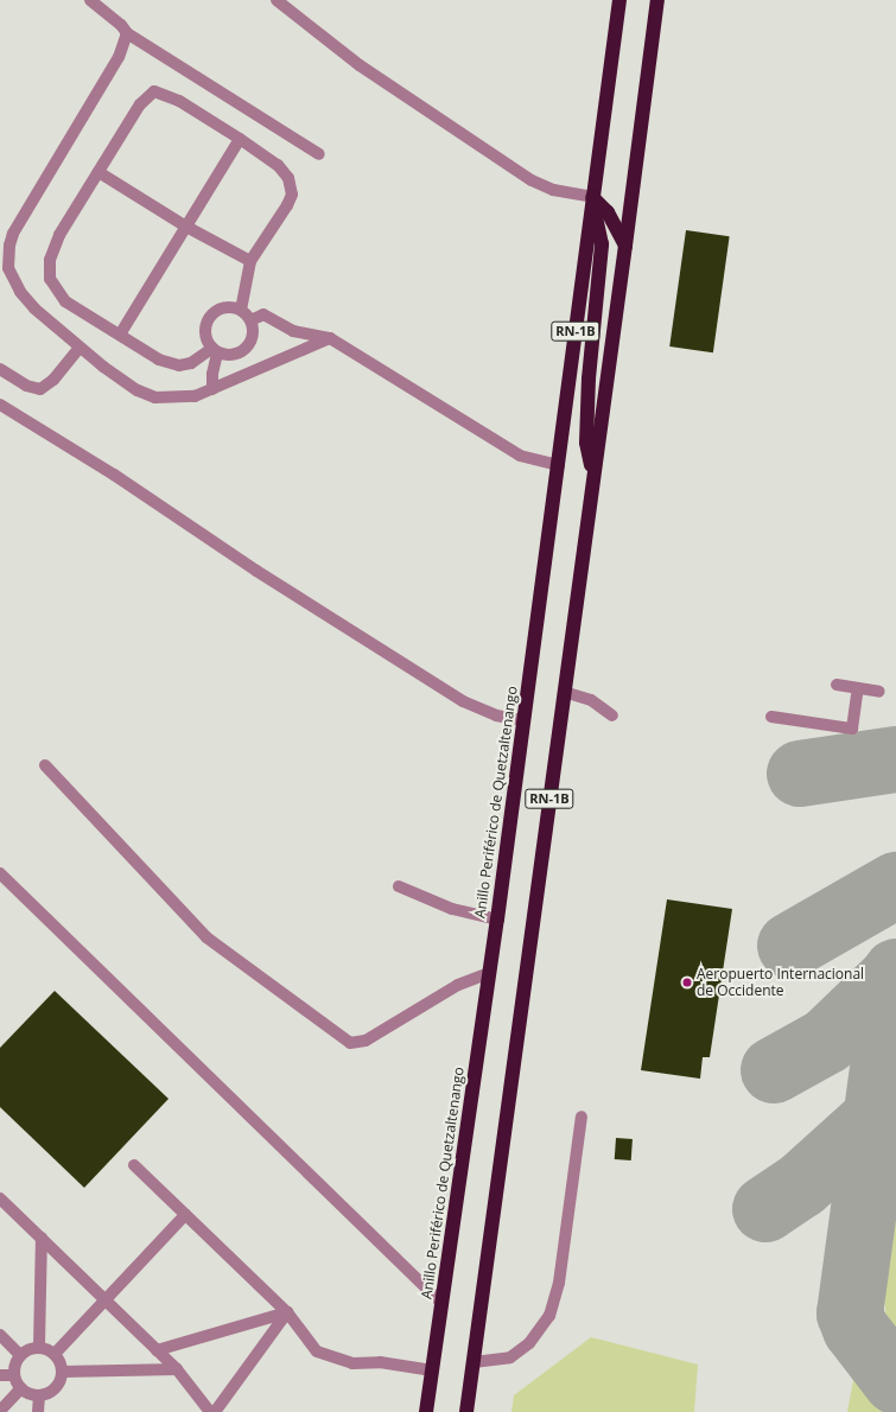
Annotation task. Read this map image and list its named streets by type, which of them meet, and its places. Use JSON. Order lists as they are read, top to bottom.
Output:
{
  "streets": {
    "highway": ["RN-1B", "Anillo Periférico de Quetzaltenango"]
  },
  "places": ["Aeropuerto Internacional de Occidente"]
}
